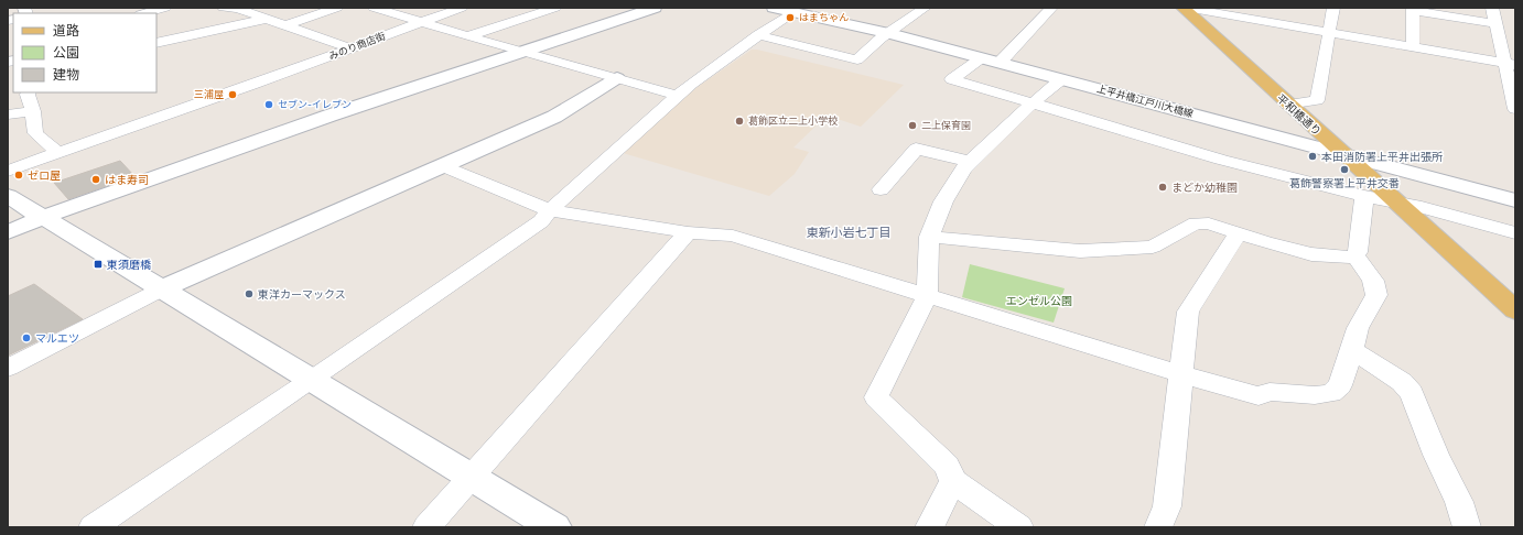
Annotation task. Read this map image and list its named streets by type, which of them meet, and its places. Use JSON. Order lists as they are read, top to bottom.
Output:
{
  "streets": {
    "main road": ["平和橋通り"],
    "street": ["みのり商店街", "上平井橋江戸川大橋線"]
  },
  "crossings": [
    ["上平井橋江戸川大橋線", "平和橋通り"]
  ],
  "districts": ["東新小岩七丁目"],
  "parks": ["エンゼル公園"],
  "places": {
    "other": [
      "はまちゃん",
      "三浦屋",
      "セブン-イレブン",
      "葛飾区立二上小学校",
      "二上保育園",
      "本田消防署上平井出張所",
      "葛飾警察署上平井交番",
      "ゼロ屋",
      "はま寿司",
      "まどか幼稚園",
      "東洋カーマックス",
      "マルエツ"
    ],
    "transit": ["東須磨橋"]
  },
  "legend": ["道路", "公園", "建物"]
}
